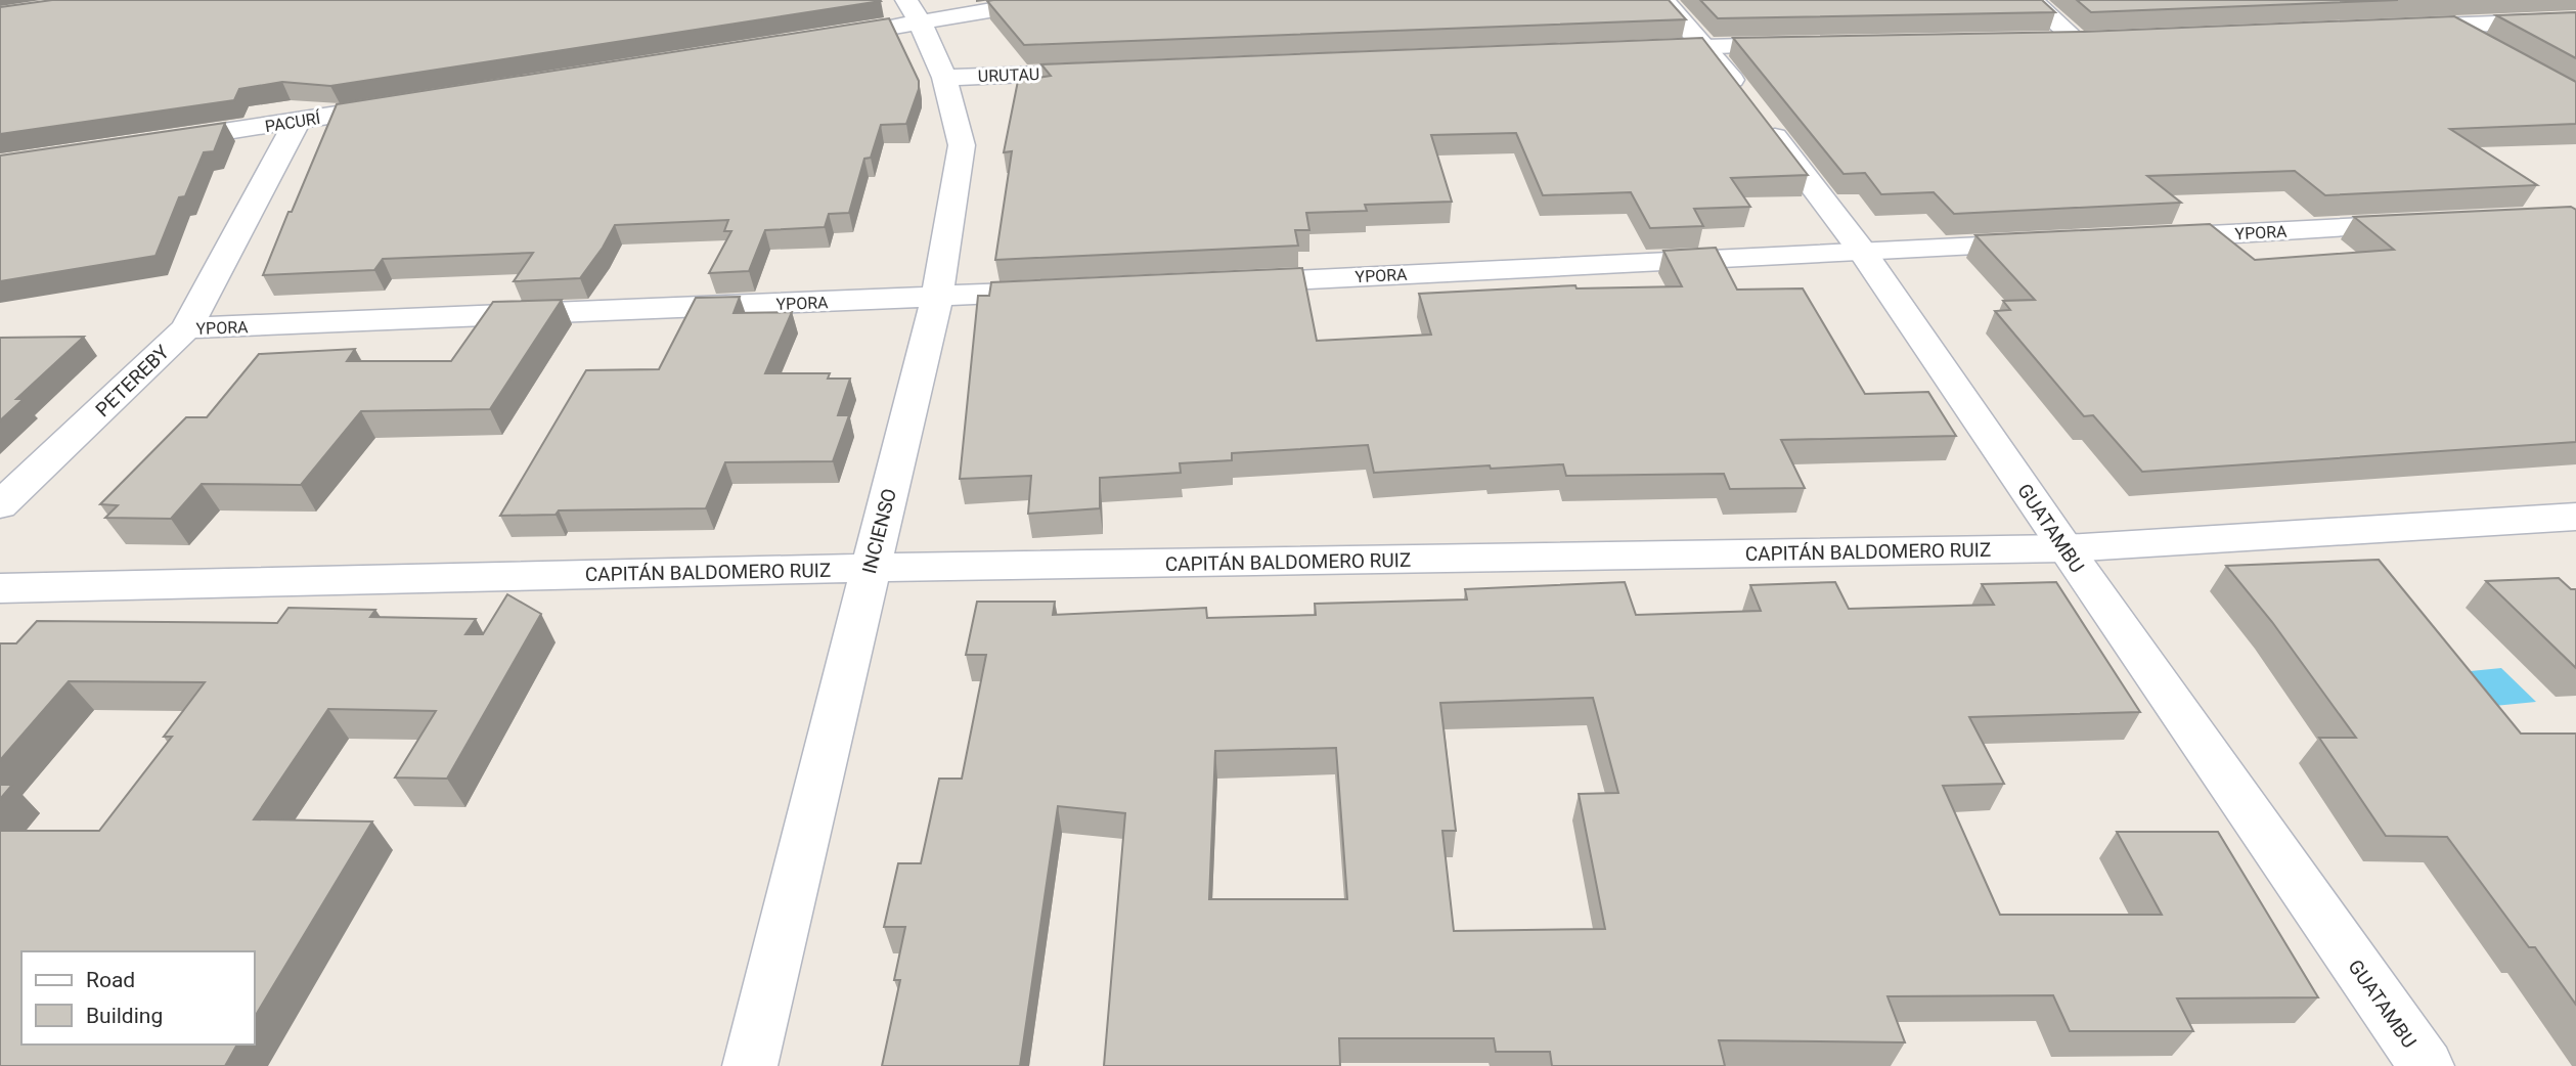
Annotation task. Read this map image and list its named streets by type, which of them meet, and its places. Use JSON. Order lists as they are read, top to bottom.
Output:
{
  "streets": {
    "street": [
      "URUTAU",
      "PACURÍ",
      "YPORA",
      "PETEREBY",
      "GUATAMBU",
      "INCIENSO",
      "CAPITÁN BALDOMERO RUIZ"
    ]
  },
  "crossings": [
    ["URUTAU", "INCIENSO"],
    ["PACURÍ", "PETEREBY"],
    ["YPORA", "PETEREBY"],
    ["YPORA", "GUATAMBU"],
    ["YPORA", "INCIENSO"],
    ["GUATAMBU", "CAPITÁN BALDOMERO RUIZ"],
    ["INCIENSO", "CAPITÁN BALDOMERO RUIZ"]
  ],
  "legend": ["Road", "Building"]
}
